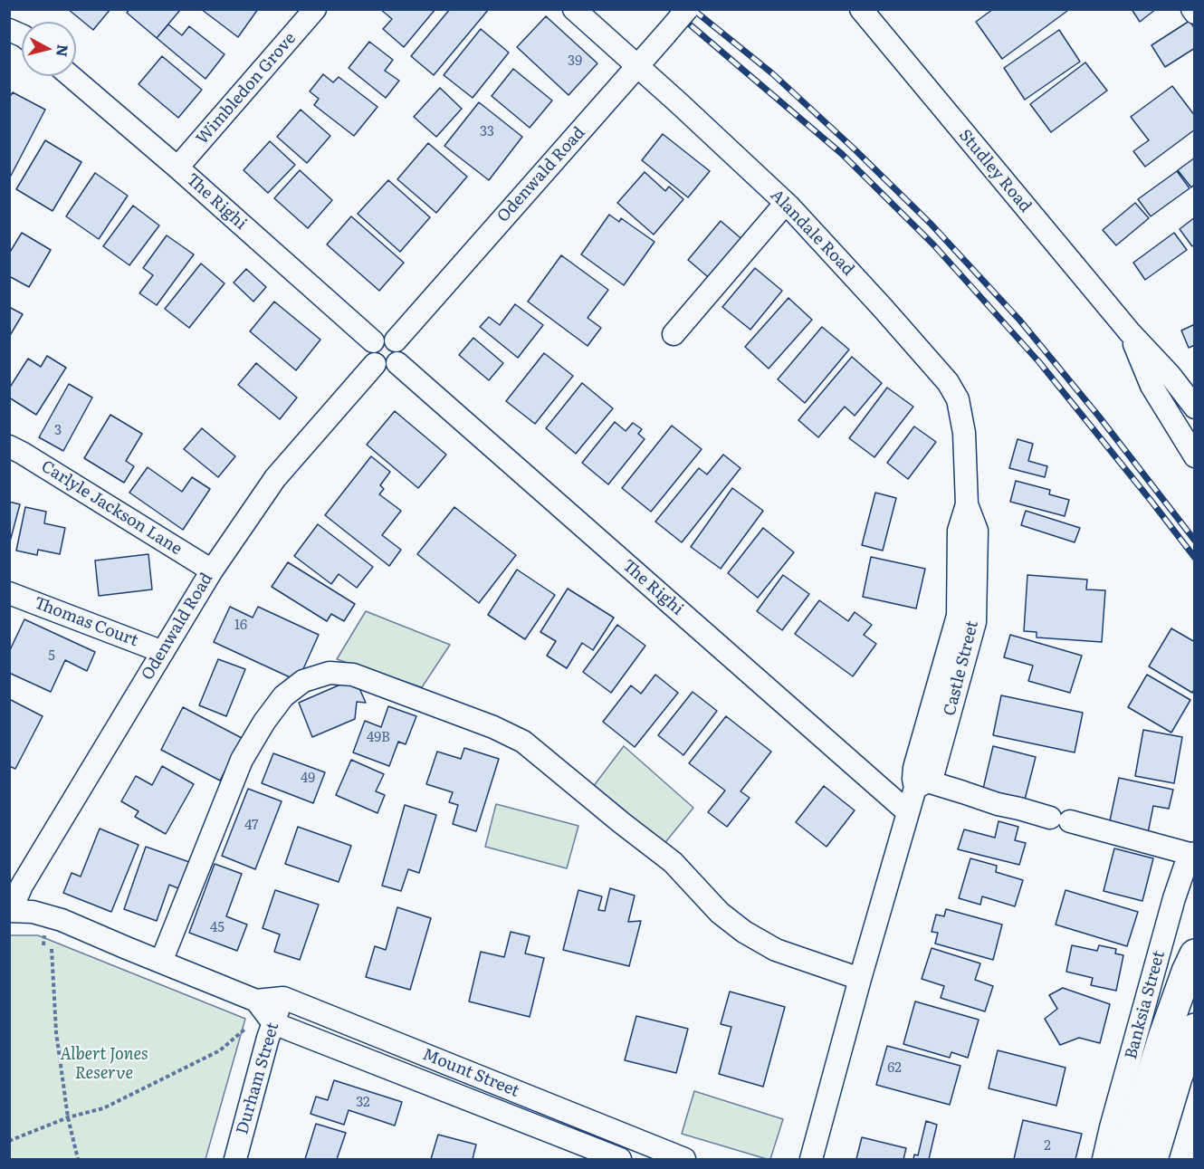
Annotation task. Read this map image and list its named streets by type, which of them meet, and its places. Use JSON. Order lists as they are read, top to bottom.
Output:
{
  "streets": {
    "highway": ["Banksia Street"],
    "street": [
      "Wimbledon Grove",
      "Studley Road",
      "Odenwald Road",
      "The Righi",
      "Alandale Road",
      "Carlyle Jackson Lane",
      "Thomas Court",
      "Castle Street",
      "Mount Street",
      "Durham Street"
    ]
  },
  "crossings": [
    ["Wimbledon Grove", "The Righi"],
    ["Odenwald Road", "The Righi"],
    ["Odenwald Road", "Alandale Road"],
    ["Odenwald Road", "Carlyle Jackson Lane"],
    ["Odenwald Road", "Thomas Court"],
    ["Odenwald Road", "Mount Street"],
    ["The Righi", "Castle Street"],
    ["Alandale Road", "Castle Street"],
    ["Mount Street", "Durham Street"]
  ],
  "parks": ["Albert Jones Reserve"],
  "house_numbers": [
    "39",
    "33",
    "3",
    "16",
    "5",
    "49B",
    "49",
    "47",
    "45",
    "62",
    "32",
    "2"
  ],
  "north": "right"
}
